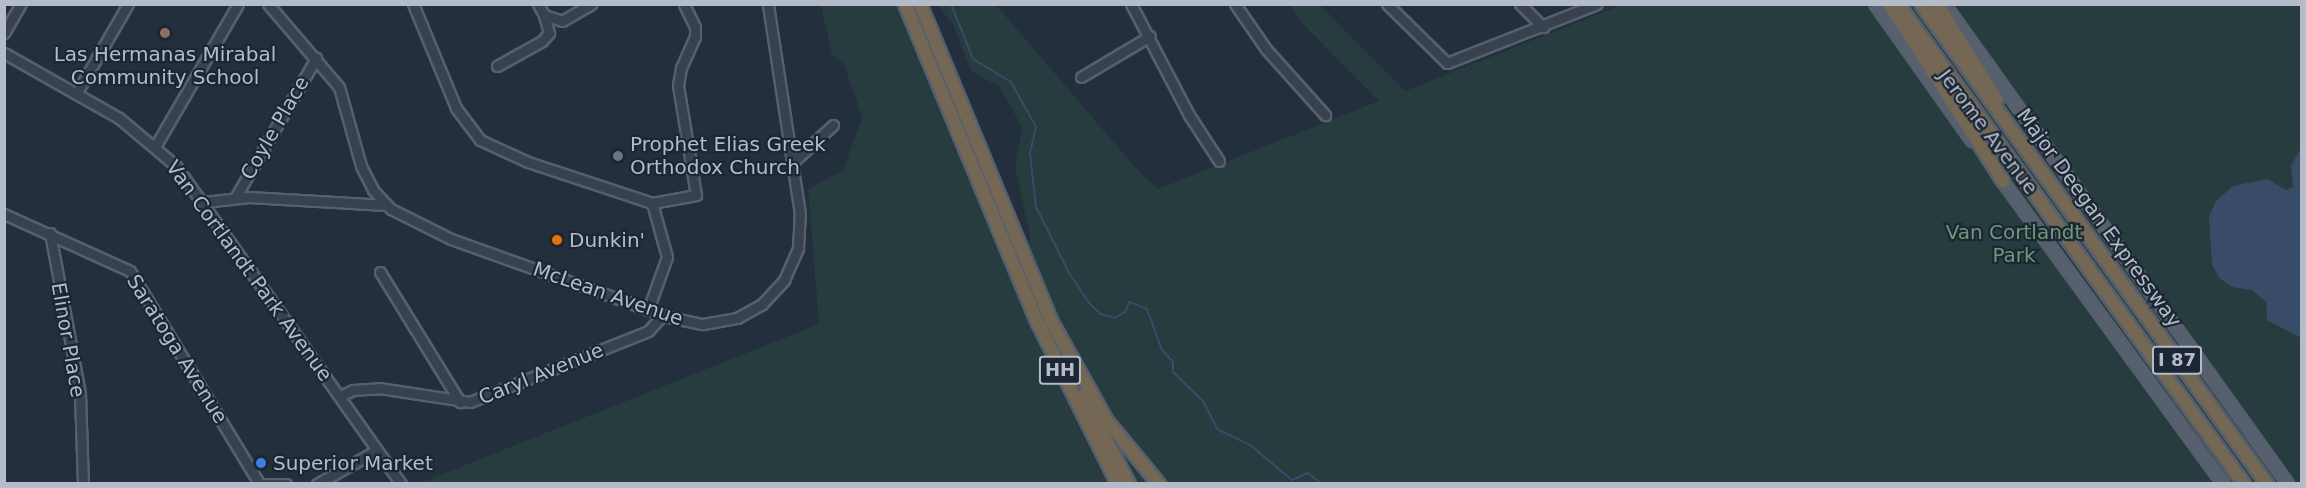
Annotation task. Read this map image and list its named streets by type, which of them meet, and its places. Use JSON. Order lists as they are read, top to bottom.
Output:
{
  "streets": {
    "highway": ["Major Deegan Expressway", "I 87", "HH"],
    "main road": ["Jerome Avenue"],
    "street": [
      "Coyle Place",
      "Van Cortlandt Park Avenue",
      "McLean Avenue",
      "Elinor Place",
      "Saratoga Avenue",
      "Caryl Avenue"
    ]
  },
  "crossings": [
    ["Coyle Place", "McLean Avenue"],
    ["Van Cortlandt Park Avenue", "Caryl Avenue"],
    ["McLean Avenue", "Caryl Avenue"],
    ["Elinor Place", "Saratoga Avenue"]
  ],
  "parks": ["Van Cortlandt Park"],
  "places": [
    "Las Hermanas Mirabal Community School",
    "Prophet Elias Greek Orthodox Church",
    "Dunkin'",
    "Superior Market"
  ]
}
